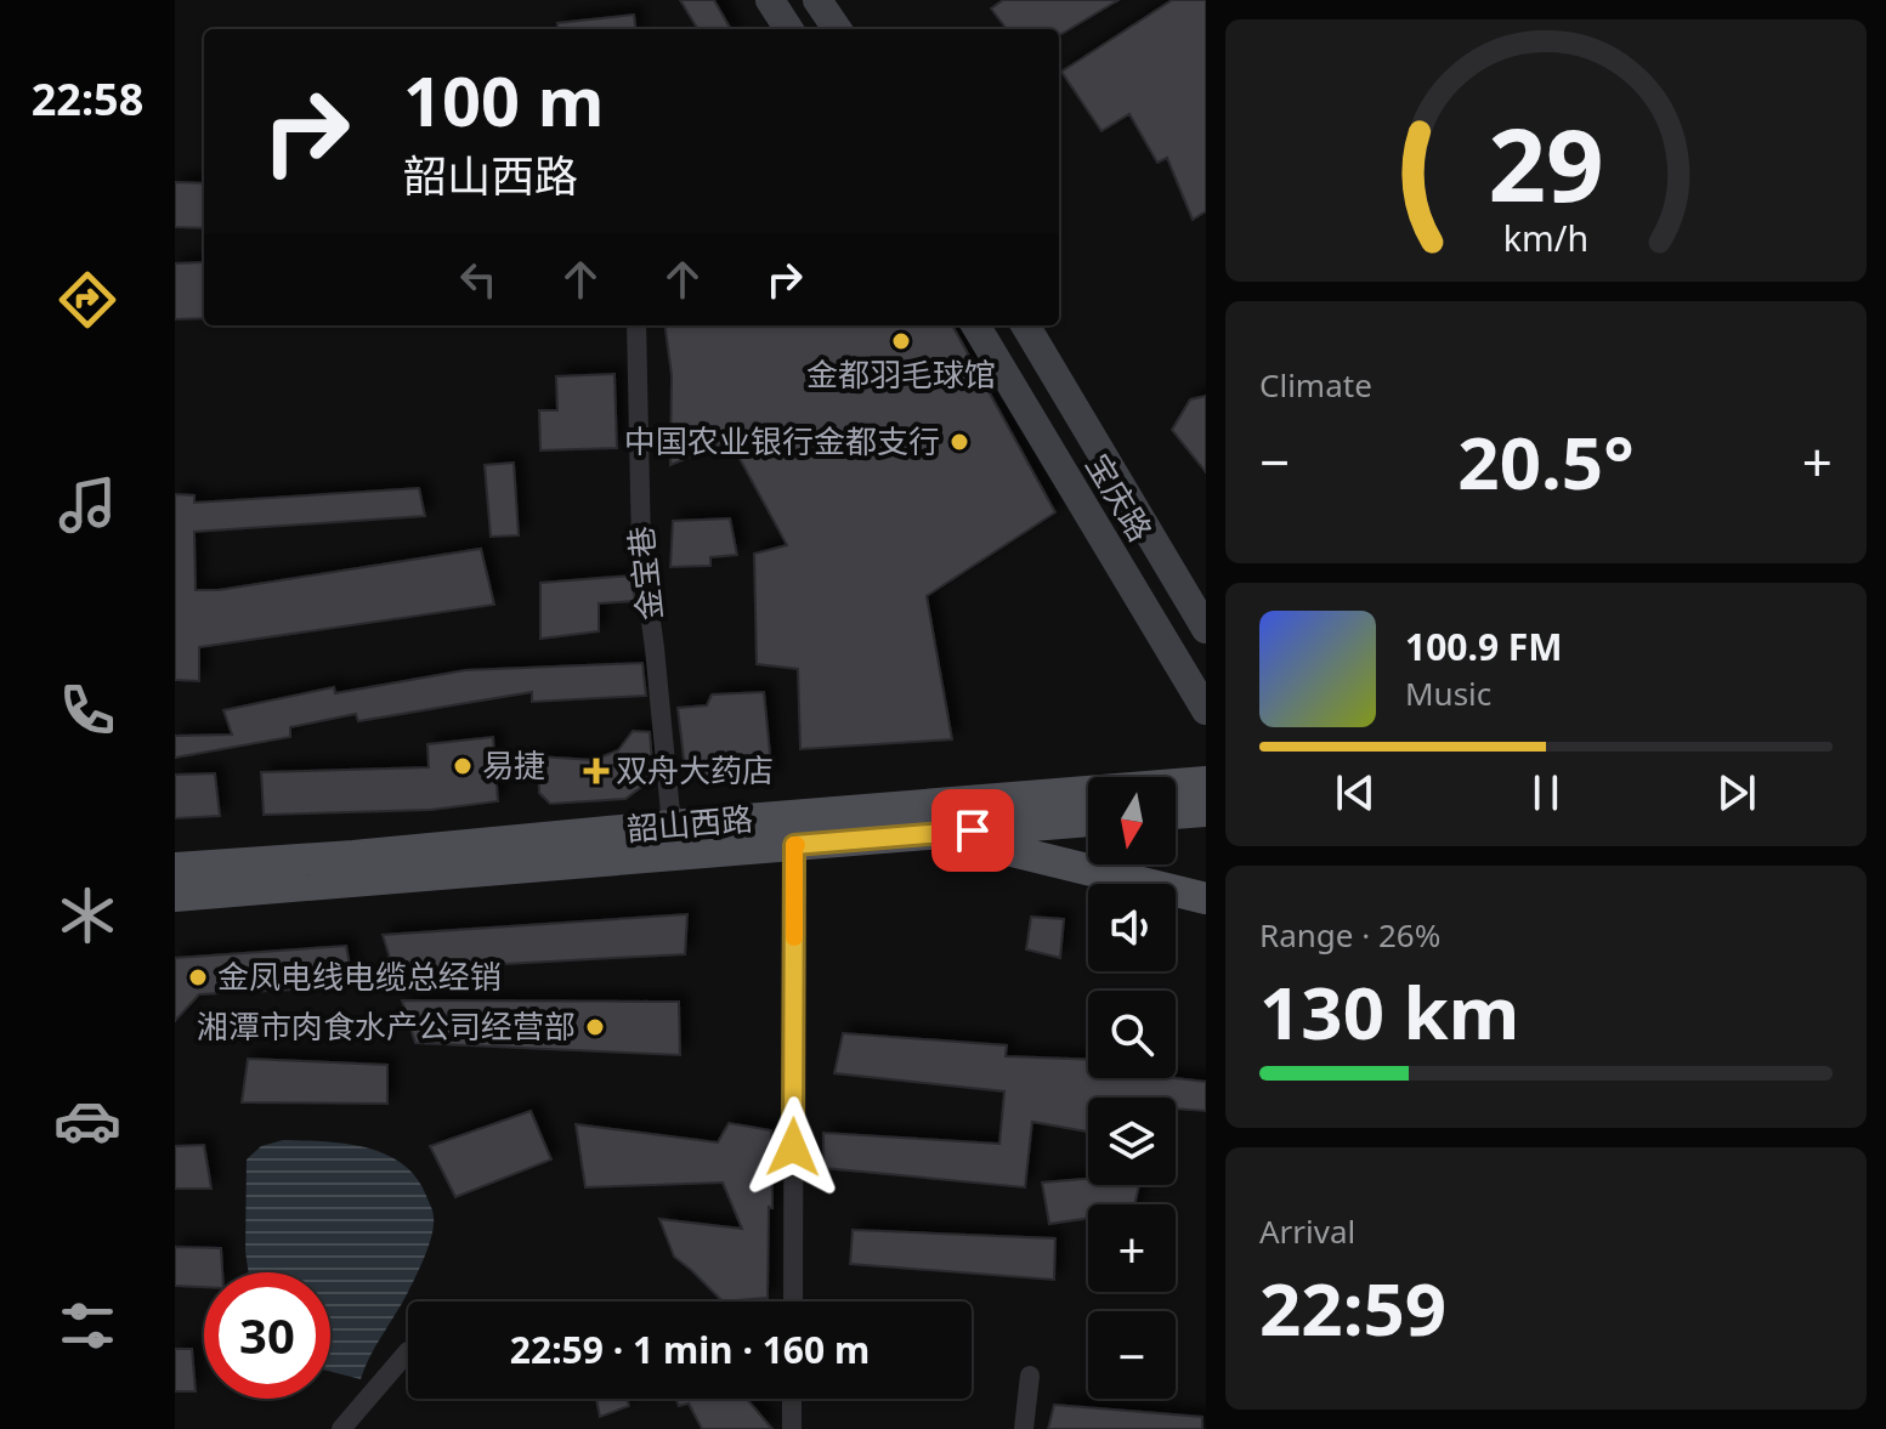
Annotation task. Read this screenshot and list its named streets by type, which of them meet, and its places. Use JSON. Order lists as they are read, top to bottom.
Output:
{
  "streets": {
    "main road": ["韶山西路"],
    "street": ["宝庆路", "金宝巷"]
  },
  "crossings": [
    ["金宝巷", "韶山西路"]
  ],
  "places": {
    "other": [
      "金都羽毛球馆",
      "中国农业银行金都支行",
      "易捷",
      "金凤电线电缆总经销",
      "湘潭市肉食水产公司经营部"
    ],
    "health": ["双舟大药店"]
  },
  "north": "bottom",
  "page": {
    "tabs": "22:58",
    "turn": ["100 m", "韶山西路"],
    "tile": [
      "Climate",
      ["Range · 26%", "130 km"],
      ["Arrival", "22:59"]
    ],
    "heat": ["−", "20.5°", "+"],
    "song": ["100.9 FM", "Music"],
    "map_buttons": ["+", "−"],
    "limit": "30",
    "trip": "22:59 · 1 min · 160 m",
    "gauge": ["29", "km/h"]
  }
}
